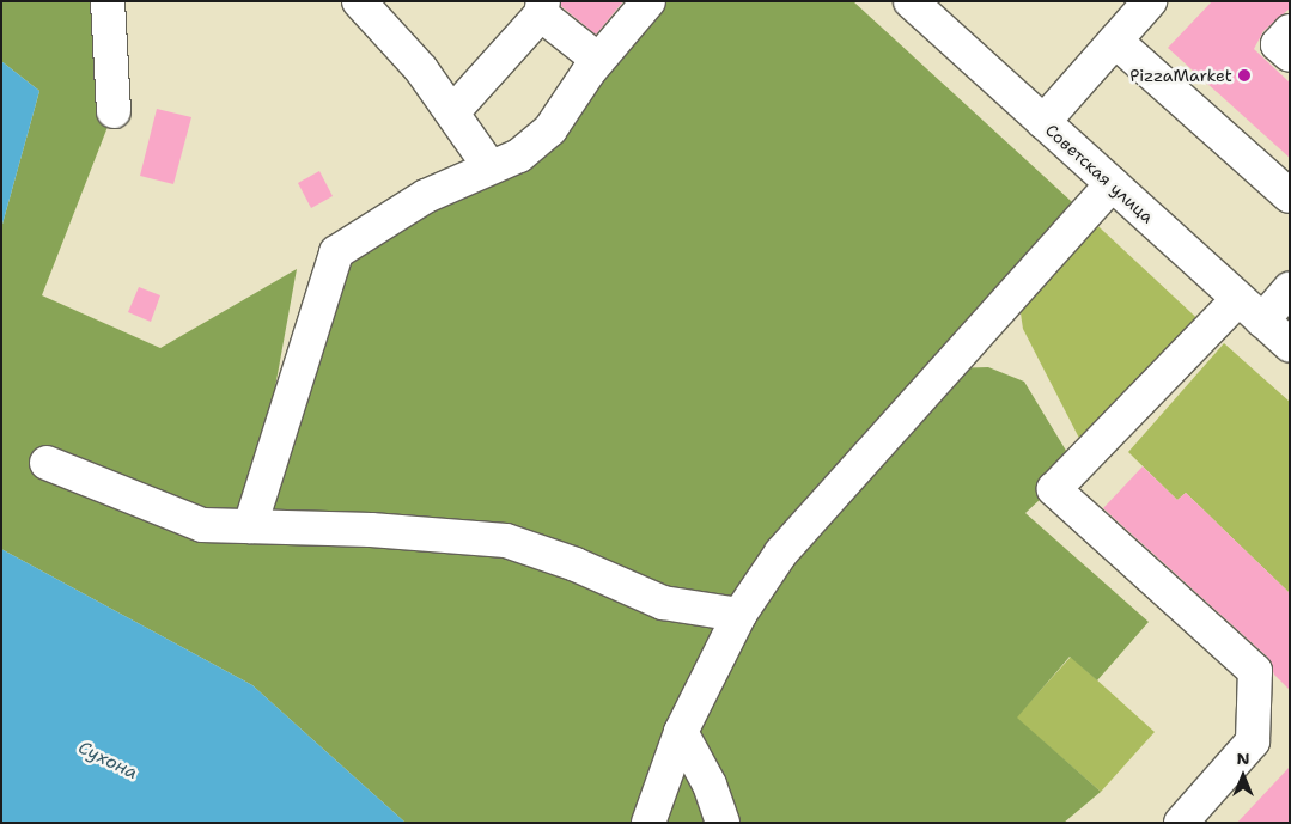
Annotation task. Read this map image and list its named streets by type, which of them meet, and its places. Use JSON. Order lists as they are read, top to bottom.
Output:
{
  "streets": {
    "main road": ["Советская улица"]
  },
  "water": ["Сухона"],
  "places": ["PizzaMarket"],
  "north": "top"
}
